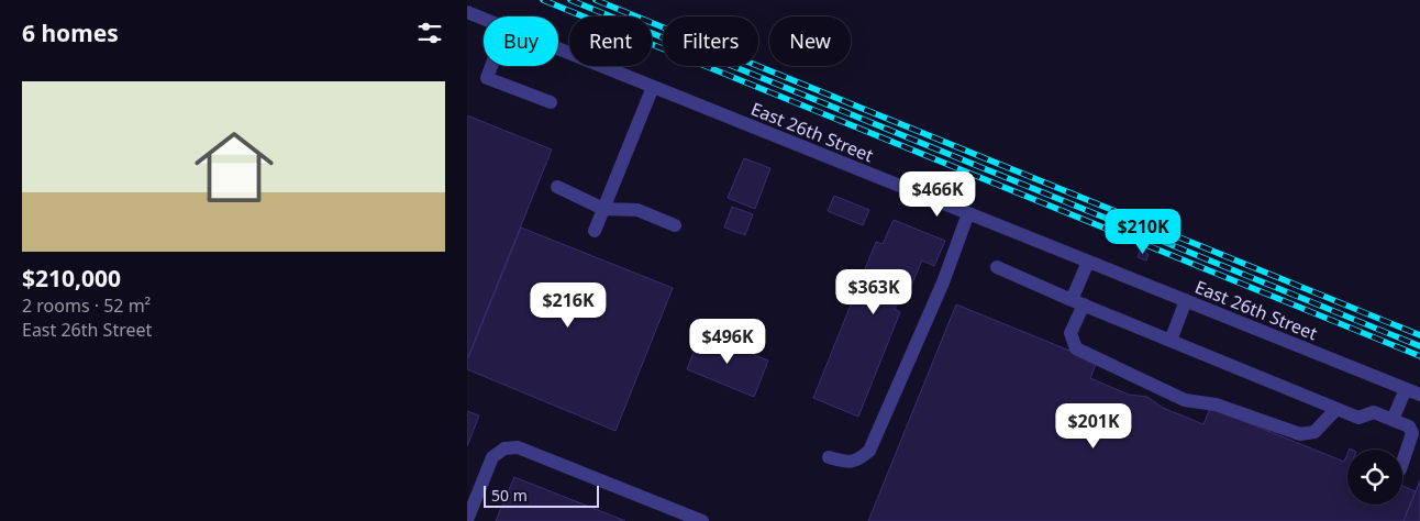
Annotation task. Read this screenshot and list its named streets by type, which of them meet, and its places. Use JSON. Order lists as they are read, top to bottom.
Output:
{
  "streets": {
    "street": ["East 26th Street"]
  },
  "scale_bar": "50 m",
  "page": {
    "heading": "6 homes",
    "chip": [
      "Buy",
      "Rent",
      "Filters",
      "New"
    ],
    "list": [
      {
        "name": "$210,000",
        "note": "2 rooms · 52 m² · East 26th Street"
      }
    ],
    "price": [
      "$466K",
      "$210K",
      "$363K",
      "$216K",
      "$496K",
      "$201K"
    ],
    "scale": "50 m"
  }
}
